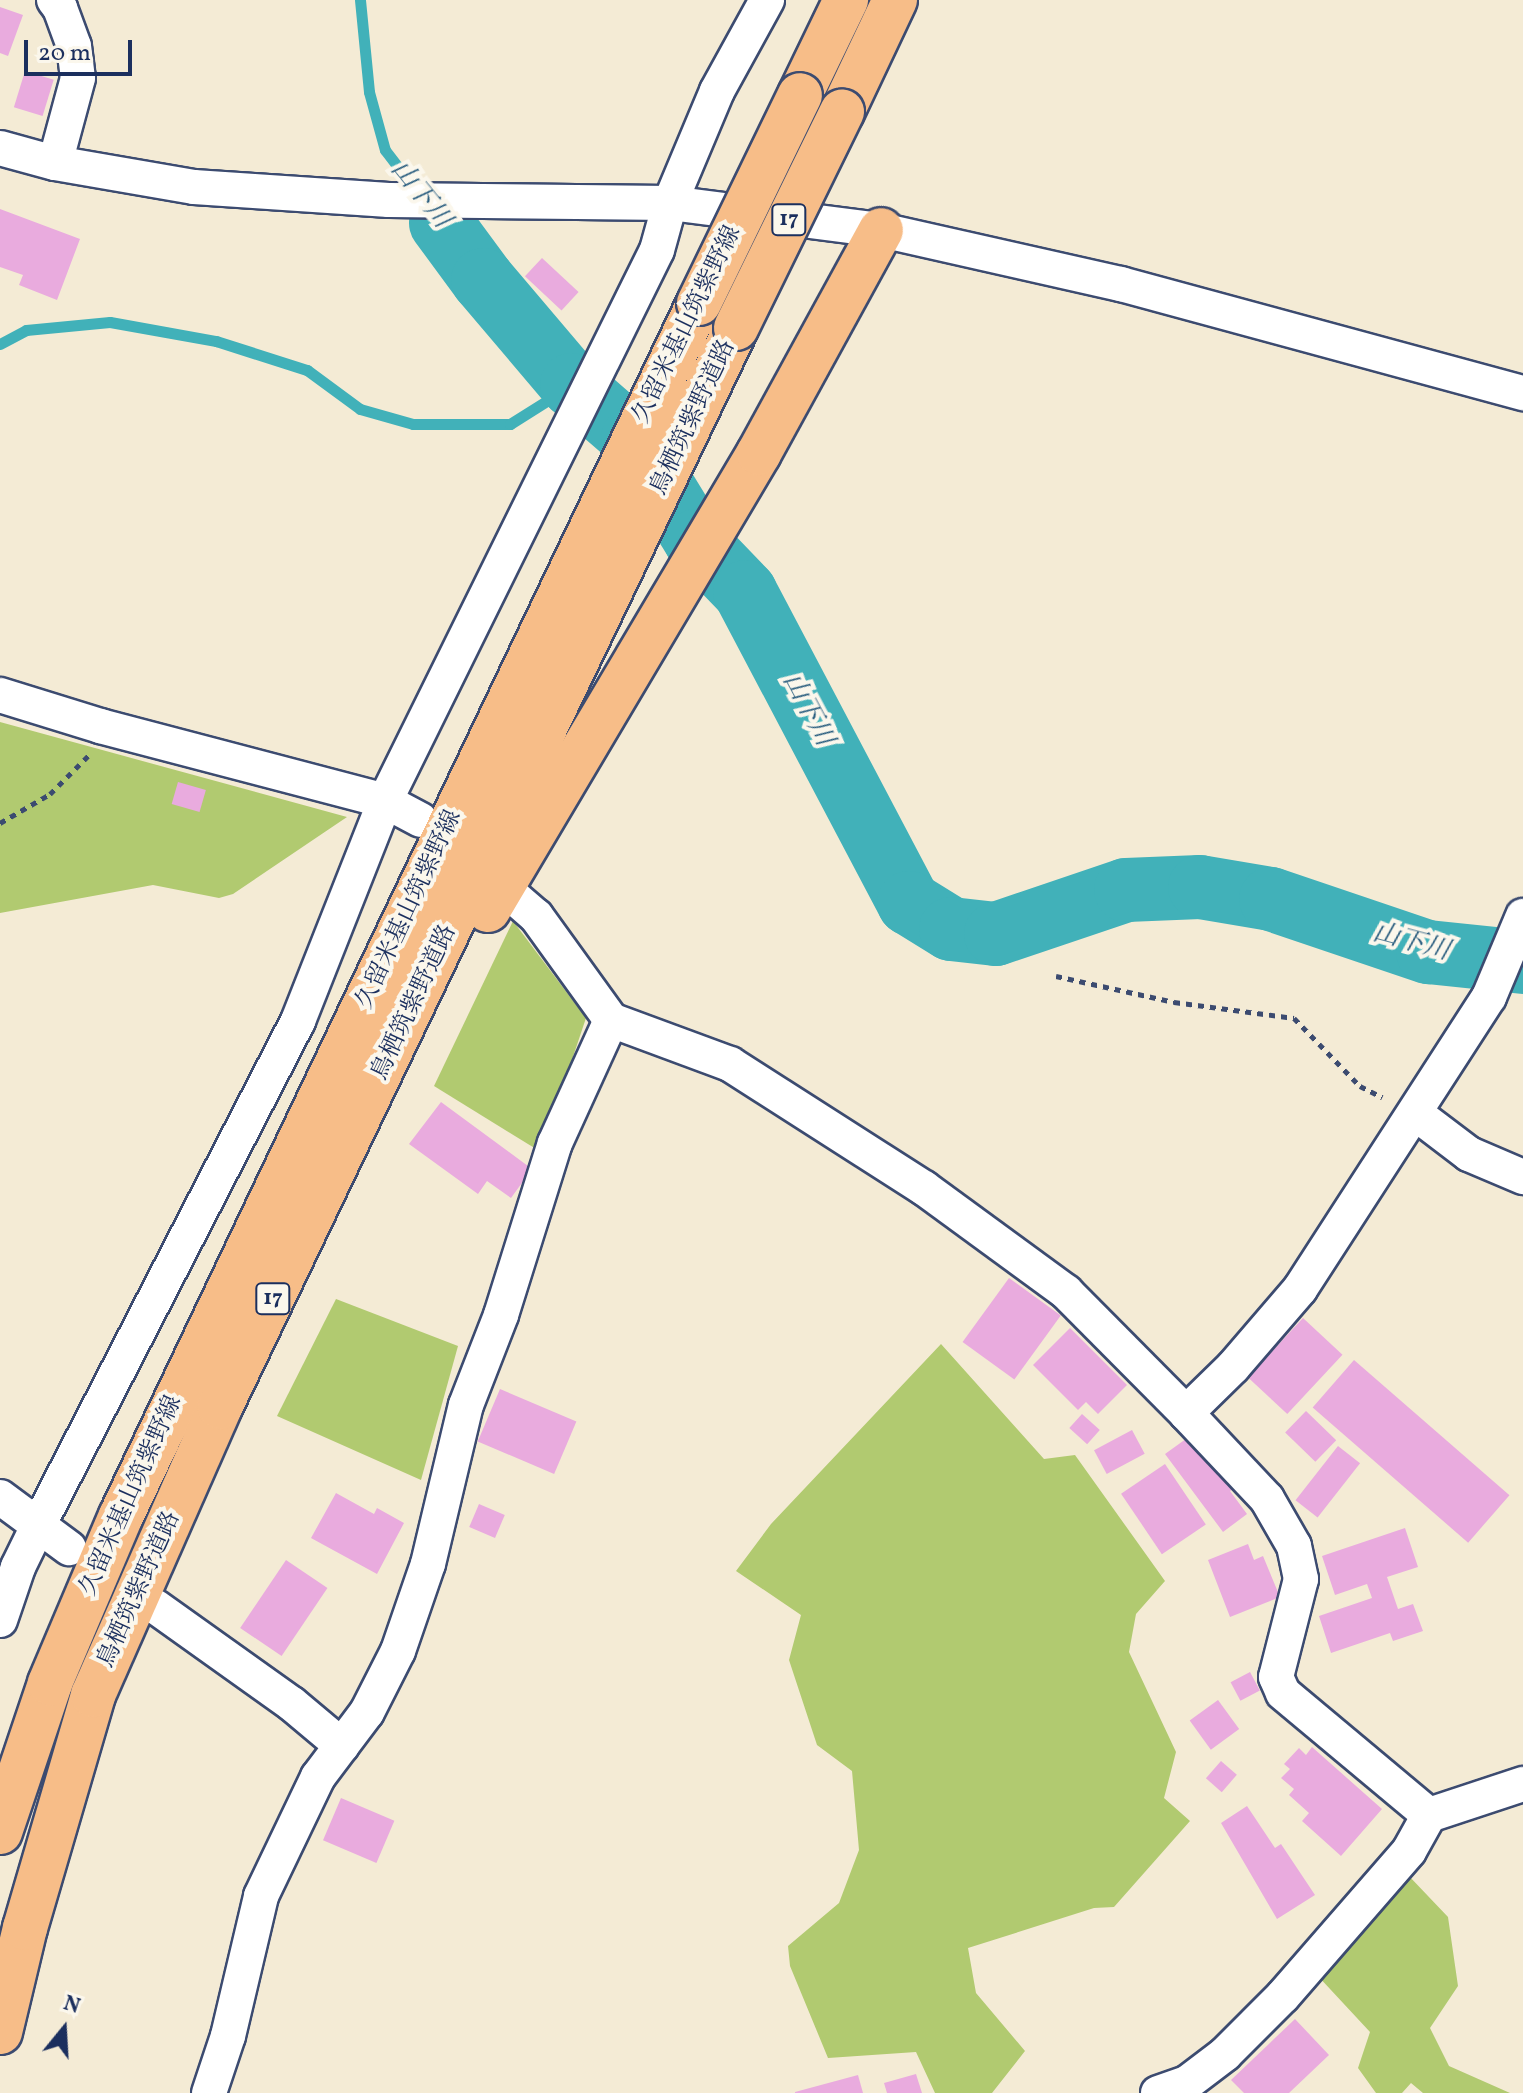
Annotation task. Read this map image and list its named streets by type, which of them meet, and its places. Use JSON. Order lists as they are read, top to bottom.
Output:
{
  "streets": {
    "main road": ["17", "久留米基山筑紫野線", "鳥栖筑紫野道路"]
  },
  "water": ["山下川"],
  "scale_bar": "20 m",
  "north": "top"
}
